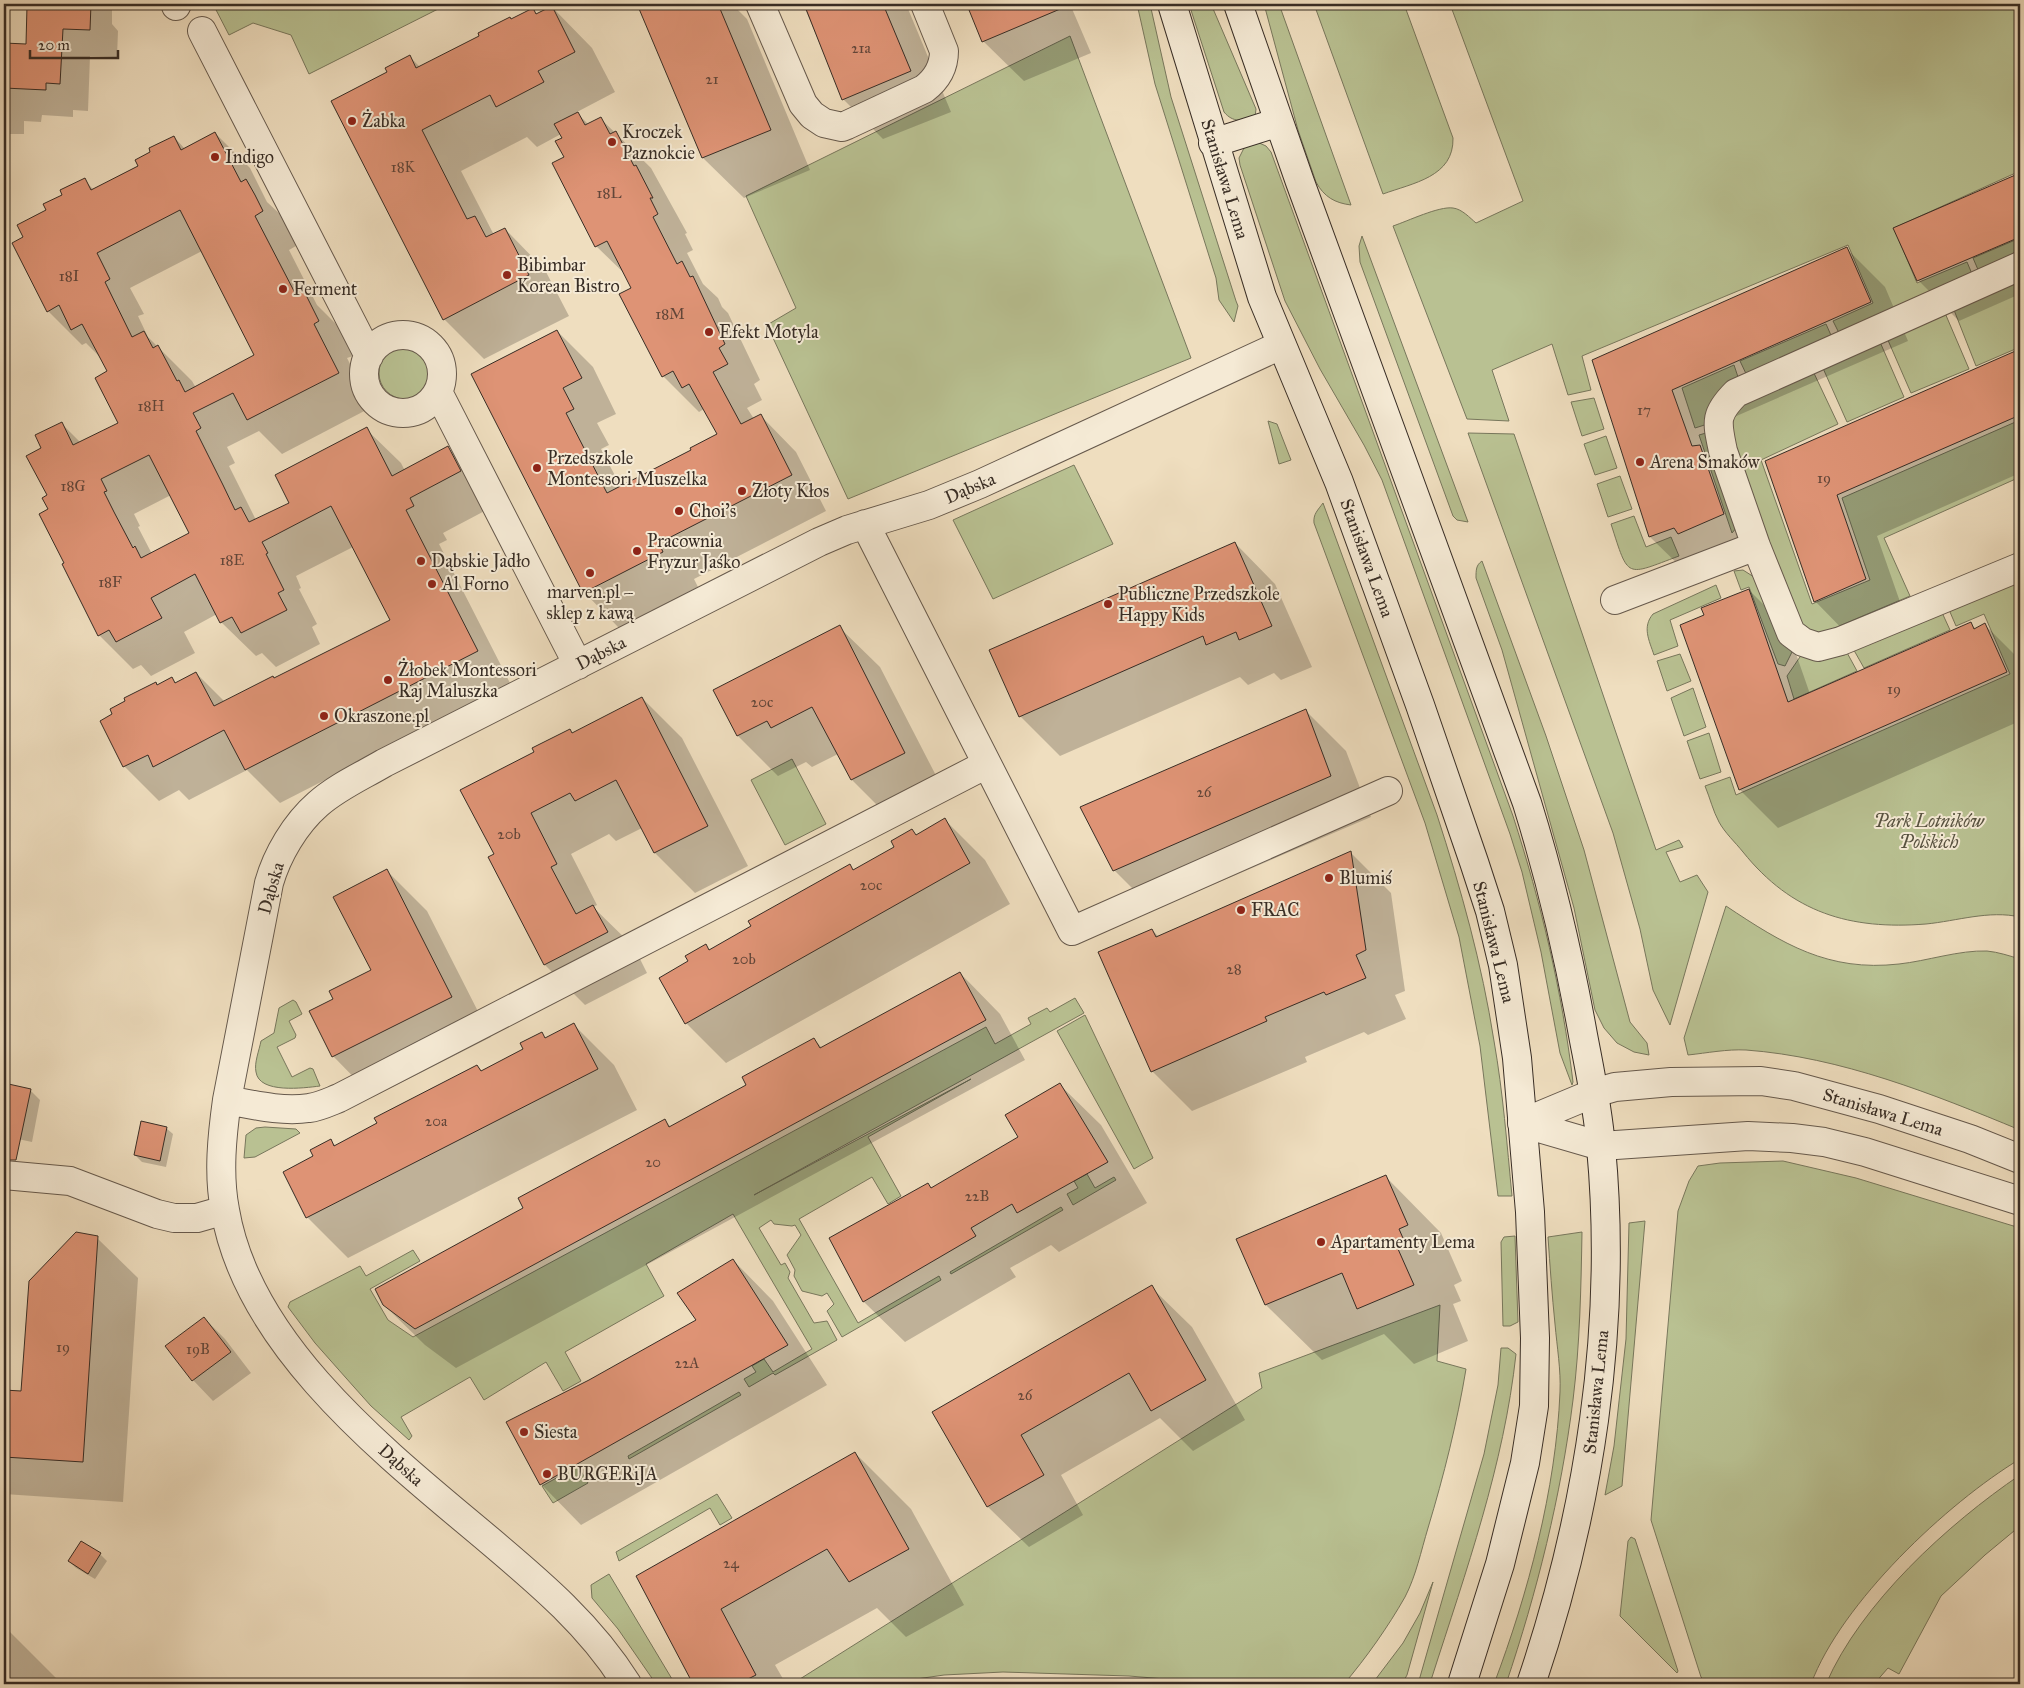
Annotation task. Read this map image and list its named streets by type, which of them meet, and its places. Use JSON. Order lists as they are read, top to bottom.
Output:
{
  "streets": {
    "street": ["Stanisława Lema", "Dąbska"]
  },
  "crossings": [
    ["Stanisława Lema", "Dąbska"]
  ],
  "parks": ["Park Lotników Polskich"],
  "places": [
    "Żabka",
    "Kroczek Paznokcie",
    "Indigo",
    "Bibimbar Korean Bistro",
    "Ferment",
    "Efekt Motyla",
    "Arena Smaków",
    "Przedszkole Montessori Muszelka",
    "Złoty Kłos",
    "Choi's",
    "Pracownia Fryzur Jaśko",
    "Dąbskie Jadło",
    "marven.pl – sklep z kawą",
    "Al Forno",
    "Publiczne Przedszkole Happy Kids",
    "Żłobek Montessori Raj Maluszka",
    "Okraszone.pl",
    "Blumiś",
    "FRAC",
    "Apartamenty Lema",
    "Siesta",
    "BURGERiJA"
  ],
  "house_numbers": [
    "21a",
    "21",
    "18K",
    "18L",
    "18I",
    "18M",
    "18H",
    "17",
    "19",
    "18G",
    "18E",
    "18F",
    "19",
    "20c",
    "26",
    "20b",
    "20c",
    "20b",
    "28",
    "20a",
    "20",
    "22B",
    "19",
    "19B",
    "22A",
    "26",
    "24"
  ],
  "scale_bar": "20 m"
}
